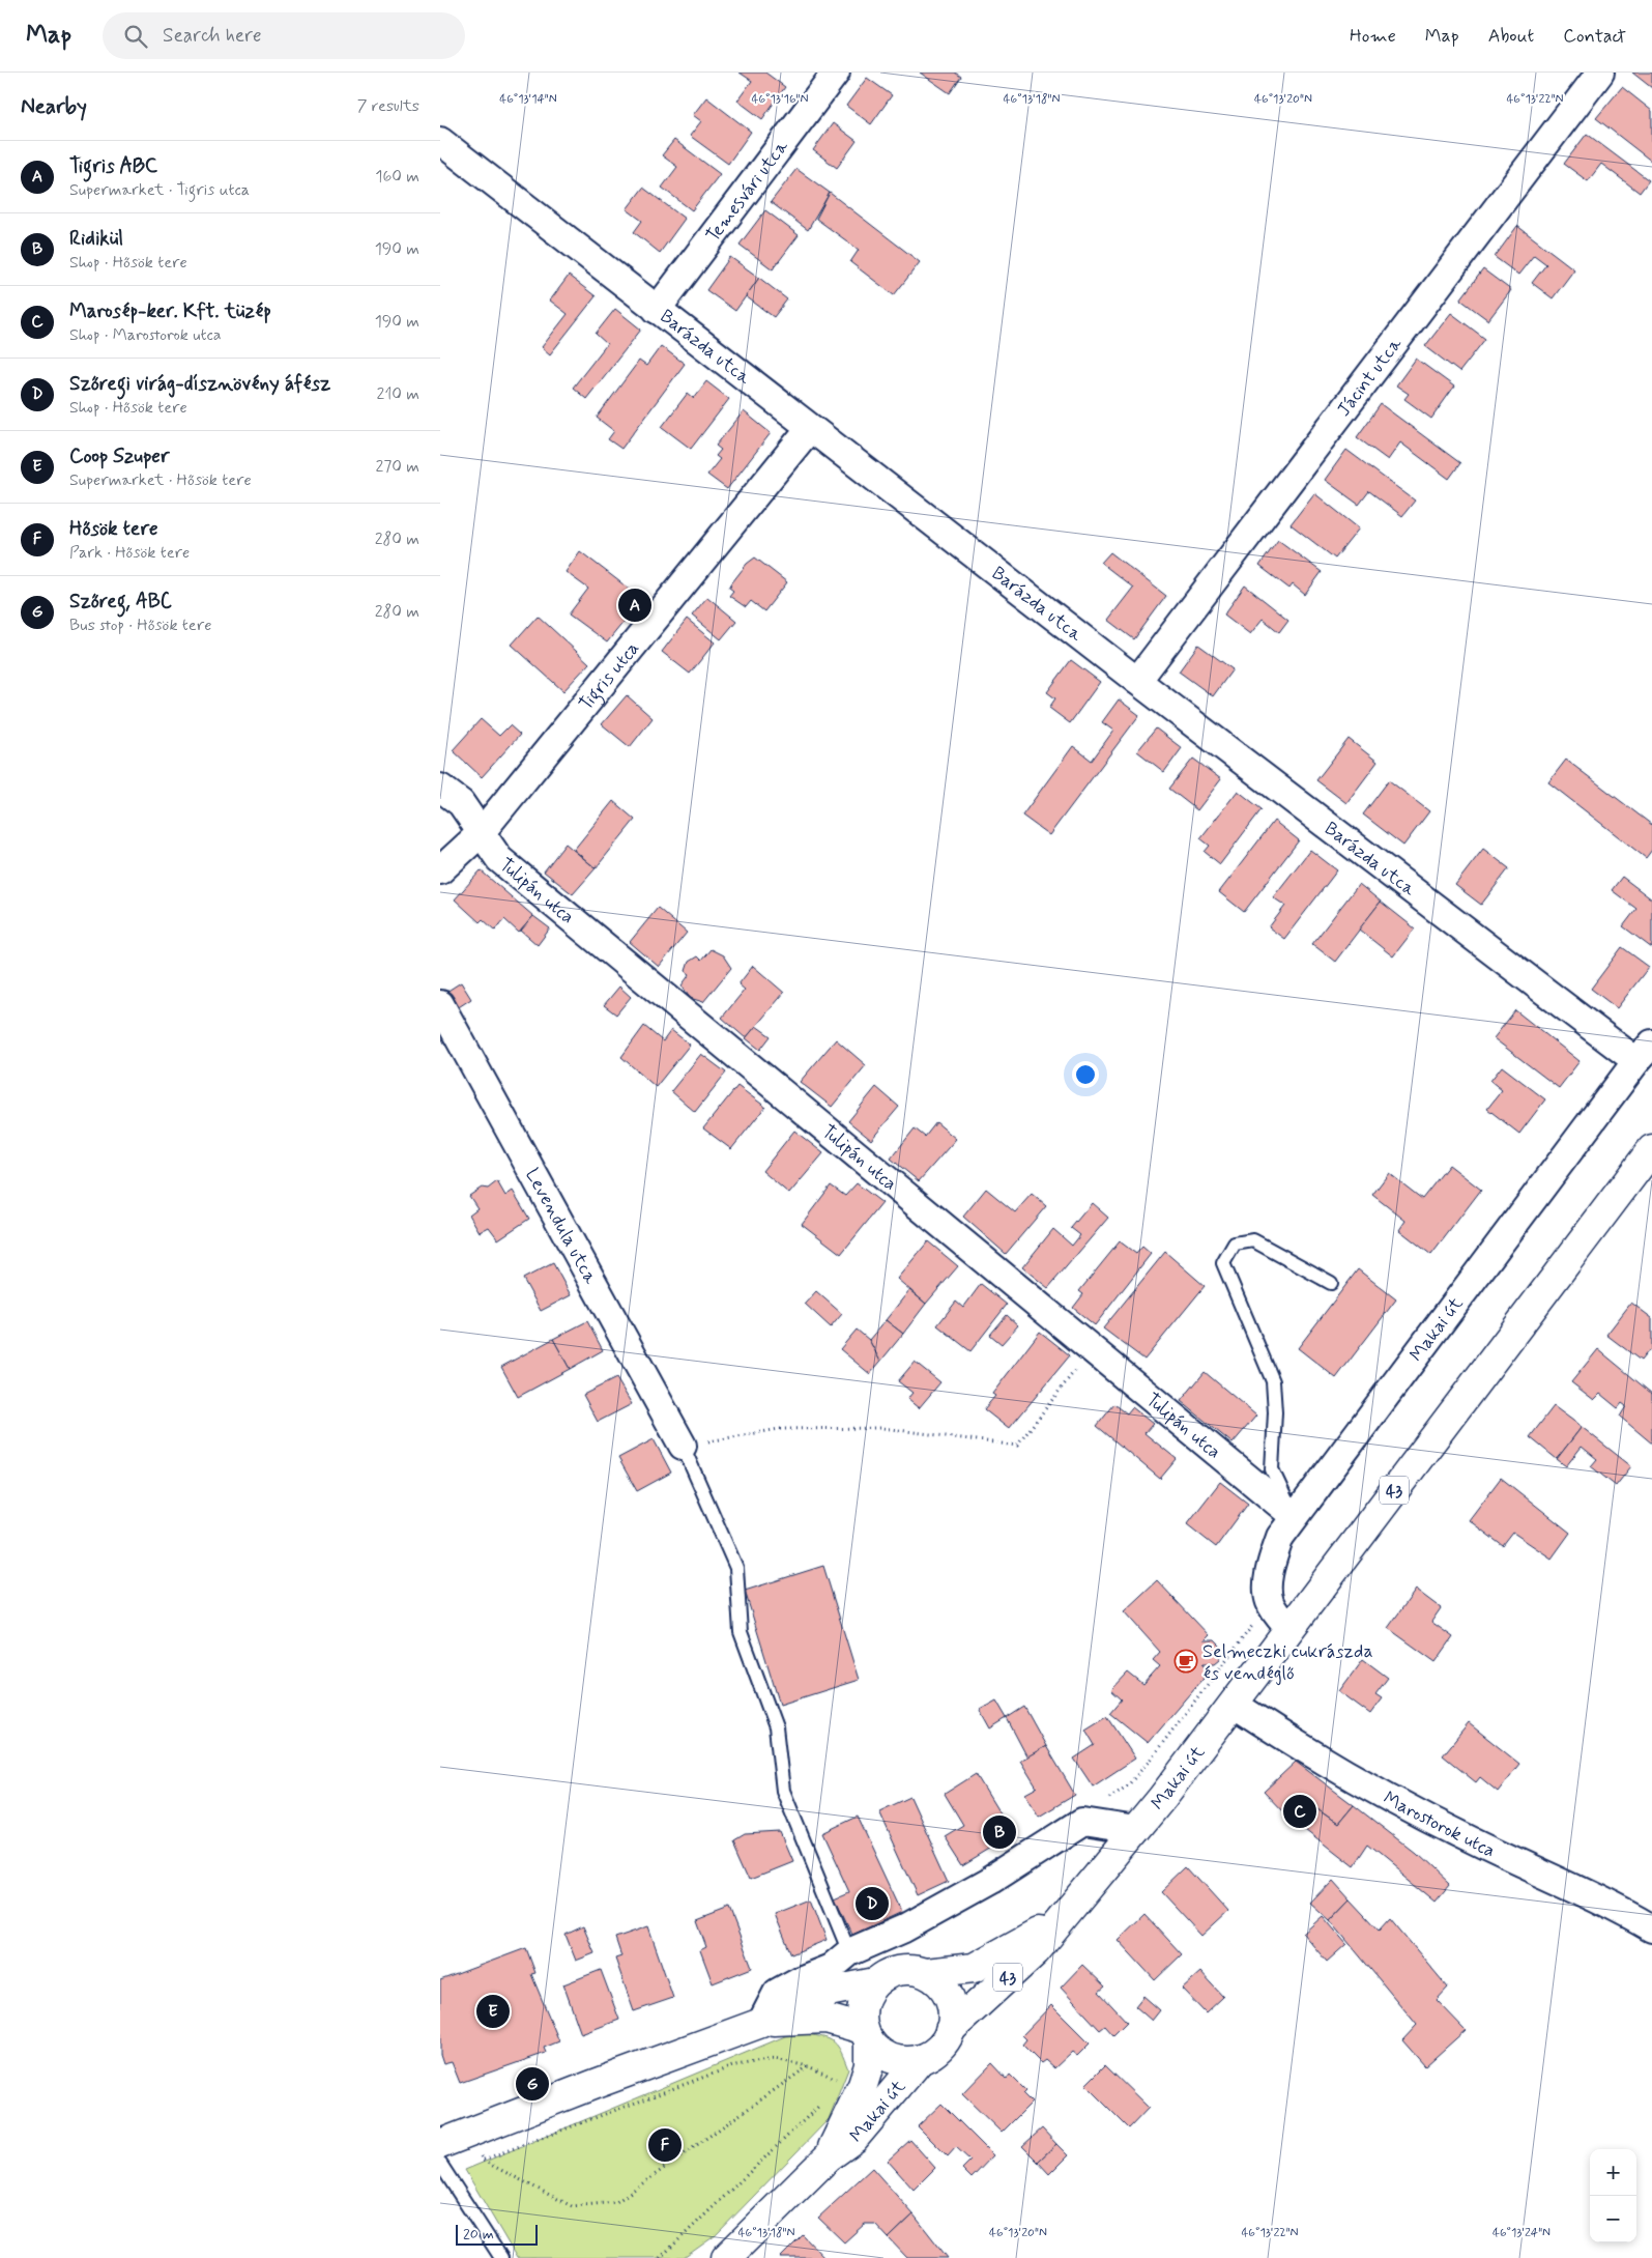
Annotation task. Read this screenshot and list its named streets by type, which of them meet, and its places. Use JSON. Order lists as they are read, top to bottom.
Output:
{
  "streets": {
    "main road": ["Makai út", "43"],
    "street": [
      "Temesvári utca",
      "Barázda utca",
      "Jácint utca",
      "Tigris utca",
      "Tulipán utca",
      "Levendula utca",
      "Marostorok utca"
    ]
  },
  "crossings": [
    ["Temesvári utca", "Barázda utca"],
    ["Barázda utca", "Jácint utca"],
    ["Barázda utca", "Tigris utca"],
    ["Barázda utca", "Makai út"],
    ["Tigris utca", "Tulipán utca"],
    ["Tulipán utca", "Makai út"],
    ["Makai út", "Marostorok utca"]
  ],
  "places": {
    "cafe": ["Selmeczki cukrászda és vendéglő"]
  },
  "scale_bar": "20 m",
  "page": {
    "header": "Map",
    "search": "Search here",
    "nav": [
      "Home",
      "Map",
      "About",
      "Contact"
    ],
    "heading": ["Nearby", "7 results"],
    "list": [
      {
        "mark": "A",
        "name": "Tigris ABC",
        "note": "Supermarket · Tigris utca",
        "value": "160 m"
      },
      {
        "mark": "B",
        "name": "Ridikül",
        "note": "Shop · Hősök tere",
        "value": "190 m"
      },
      {
        "mark": "C",
        "name": "Marosép-ker. Kft. tüzép",
        "note": "Shop · Marostorok utca",
        "value": "190 m"
      },
      {
        "mark": "D",
        "name": "Szőregi virág-dísznövény áfész",
        "note": "Shop · Hősök tere",
        "value": "210 m"
      },
      {
        "mark": "E",
        "name": "Coop Szuper",
        "note": "Supermarket · Hősök tere",
        "value": "270 m"
      },
      {
        "mark": "F",
        "name": "Hősök tere",
        "note": "Park · Hősök tere",
        "value": "280 m"
      },
      {
        "mark": "G",
        "name": "Szőreg, ABC",
        "note": "Bus stop · Hősök tere",
        "value": "280 m"
      }
    ],
    "pins": [
      "A",
      "C",
      "B",
      "D",
      "E",
      "G",
      "F"
    ],
    "map_buttons": ["+", "−"],
    "scale": "20 m"
  },
  "coordinates": [
    "46°13'14\"N",
    "46°13'16\"N",
    "46°13'18\"N",
    "46°13'20\"N",
    "46°13'22\"N",
    "46°13'24\"N"
  ]
}
